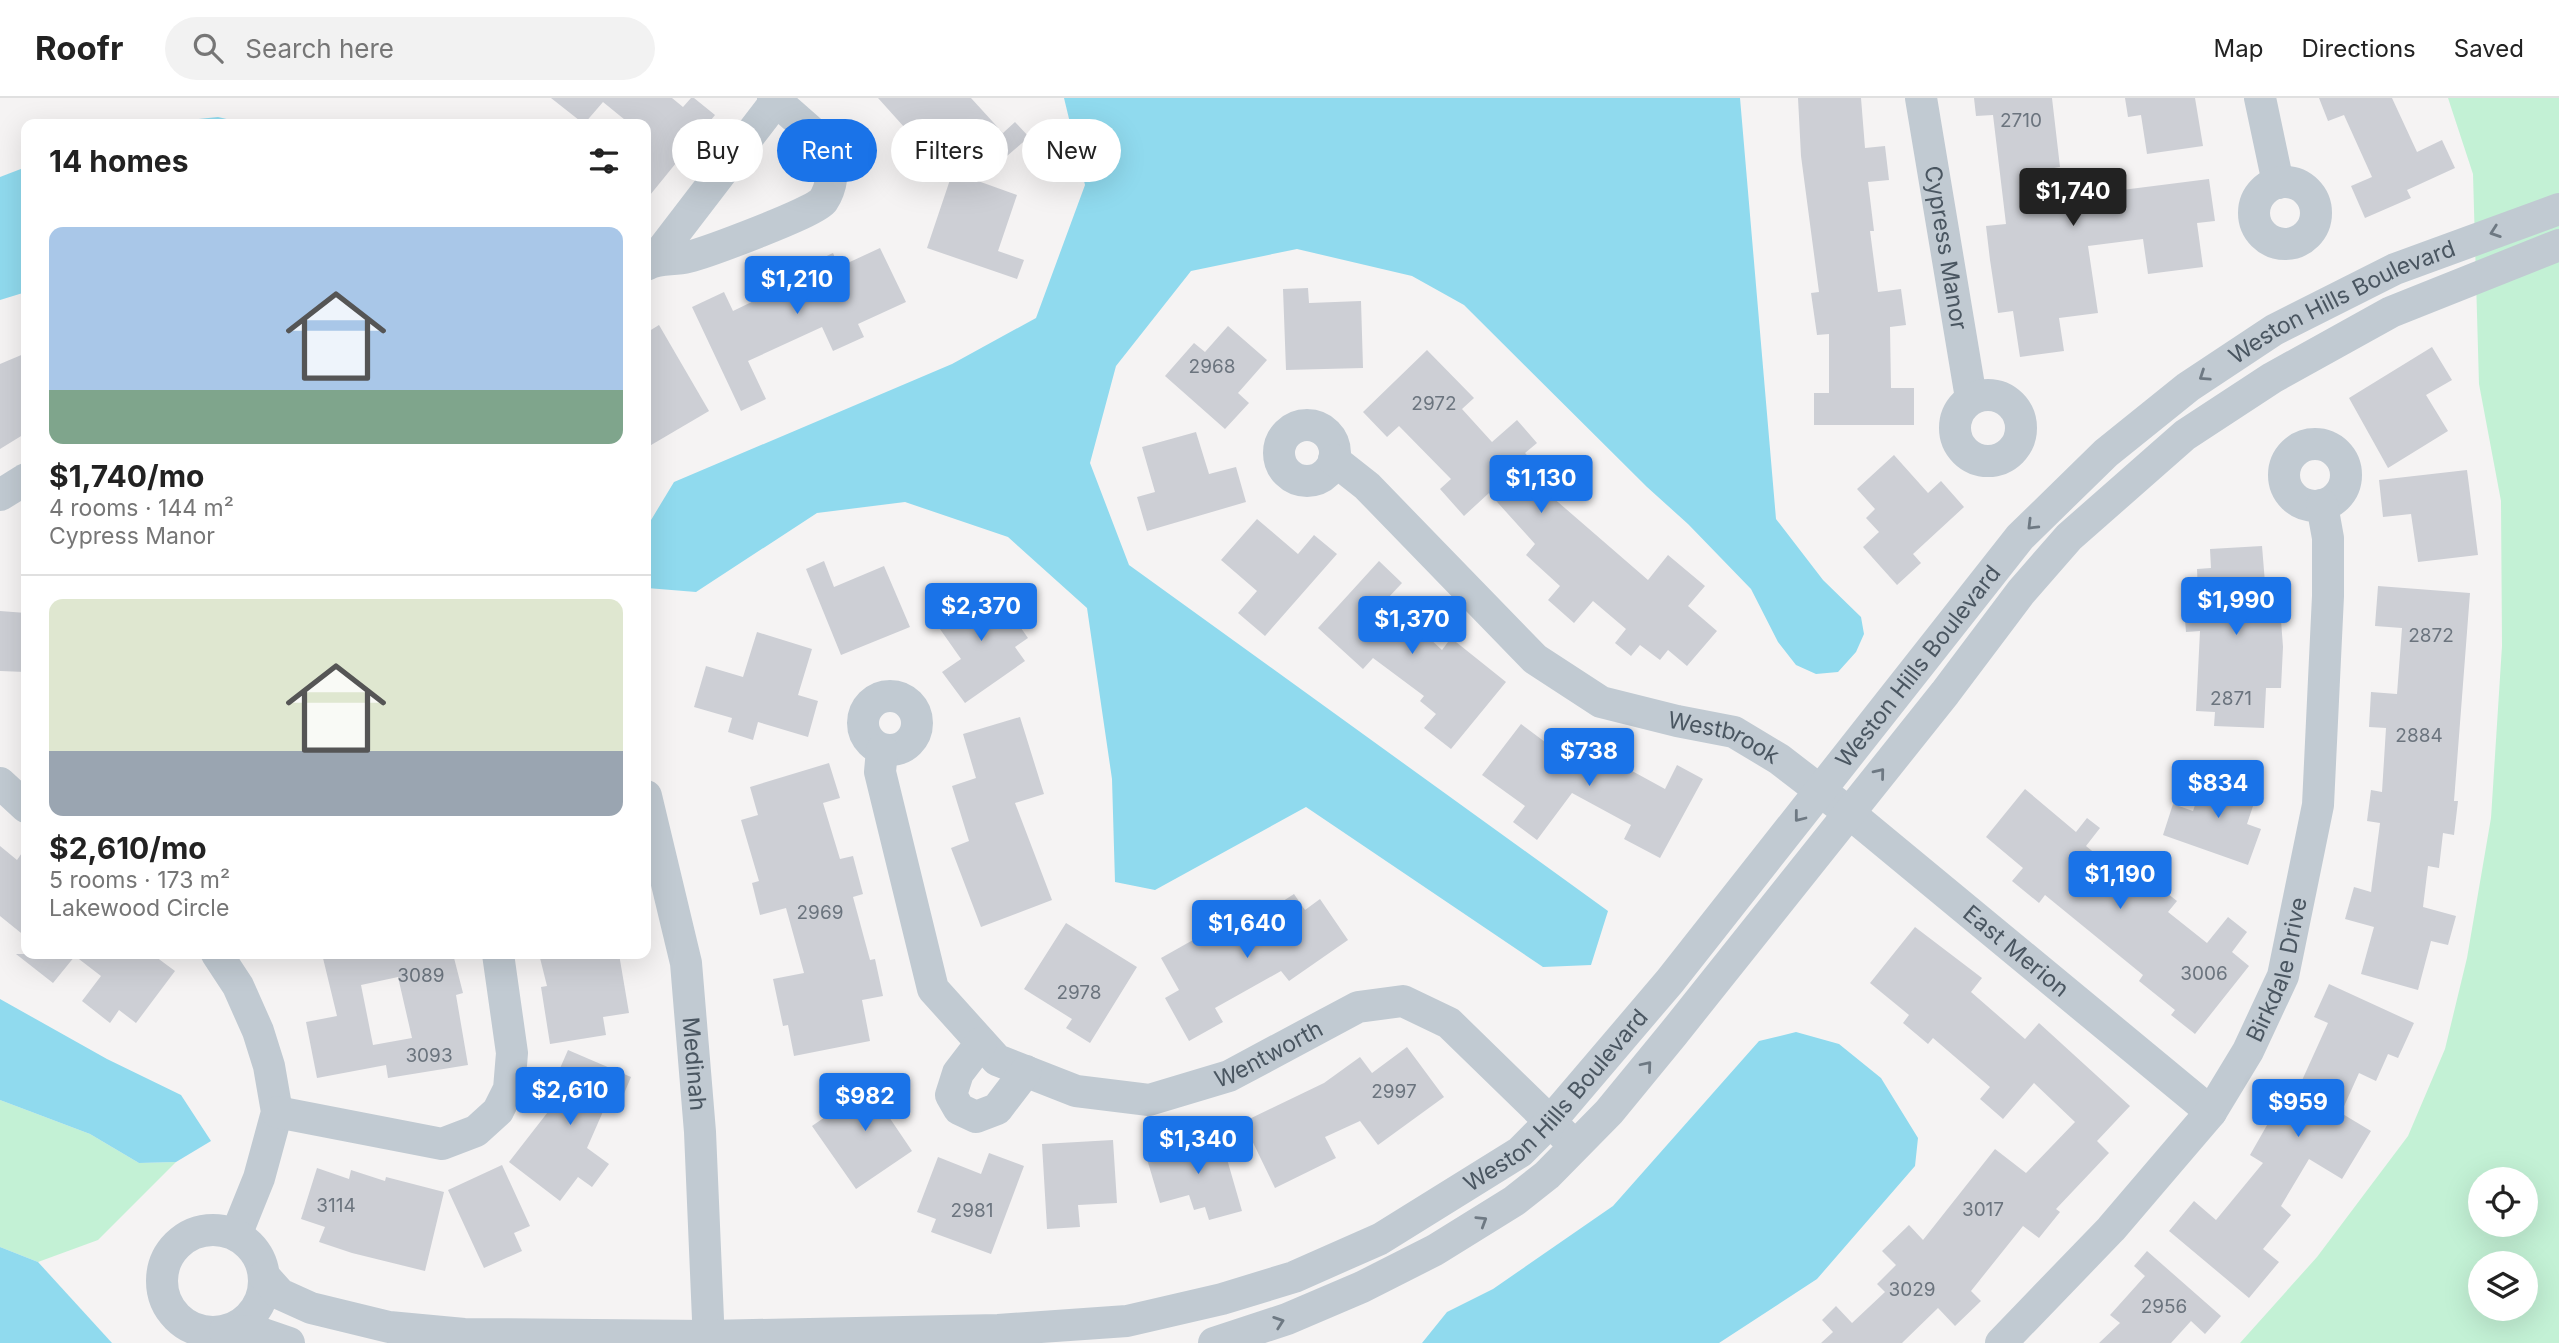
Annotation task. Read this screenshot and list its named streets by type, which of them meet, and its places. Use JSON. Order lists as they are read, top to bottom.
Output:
{
  "streets": {
    "street": [
      "Cypress Manor",
      "Weston Hills Boulevard",
      "Westbrook",
      "East Merion",
      "Birkdale Drive",
      "Wentworth",
      "Medinah"
    ]
  },
  "crossings": [
    ["Weston Hills Boulevard", "Westbrook"],
    ["Weston Hills Boulevard", "East Merion"],
    ["Weston Hills Boulevard", "Wentworth"],
    ["Weston Hills Boulevard", "Medinah"],
    ["Westbrook", "East Merion"],
    ["East Merion", "Birkdale Drive"]
  ],
  "house_numbers": [
    "2710",
    "2968",
    "2972",
    "2872",
    "2871",
    "2884",
    "2969",
    "3006",
    "3089",
    "2978",
    "3093",
    "2997",
    "3114",
    "3017",
    "2981",
    "3029",
    "2956"
  ],
  "page": {
    "header": "Roofr",
    "search": "Search here",
    "nav": ["Map", "Directions", "Saved"],
    "chip": [
      "Buy",
      "Rent",
      "Filters",
      "New"
    ],
    "heading": "14 homes",
    "price": [
      "$1,740",
      "$1,210",
      "$1,130",
      "$1,990",
      "$2,370",
      "$1,370",
      "$738",
      "$834",
      "$1,190",
      "$1,640",
      "$2,610",
      "$982",
      "$959",
      "$1,340"
    ],
    "list": [
      {
        "name": "$1,740/mo",
        "note": "4 rooms · 144 m² · Cypress Manor"
      },
      {
        "name": "$2,610/mo",
        "note": "5 rooms · 173 m² · Lakewood Circle"
      }
    ]
  }
}
